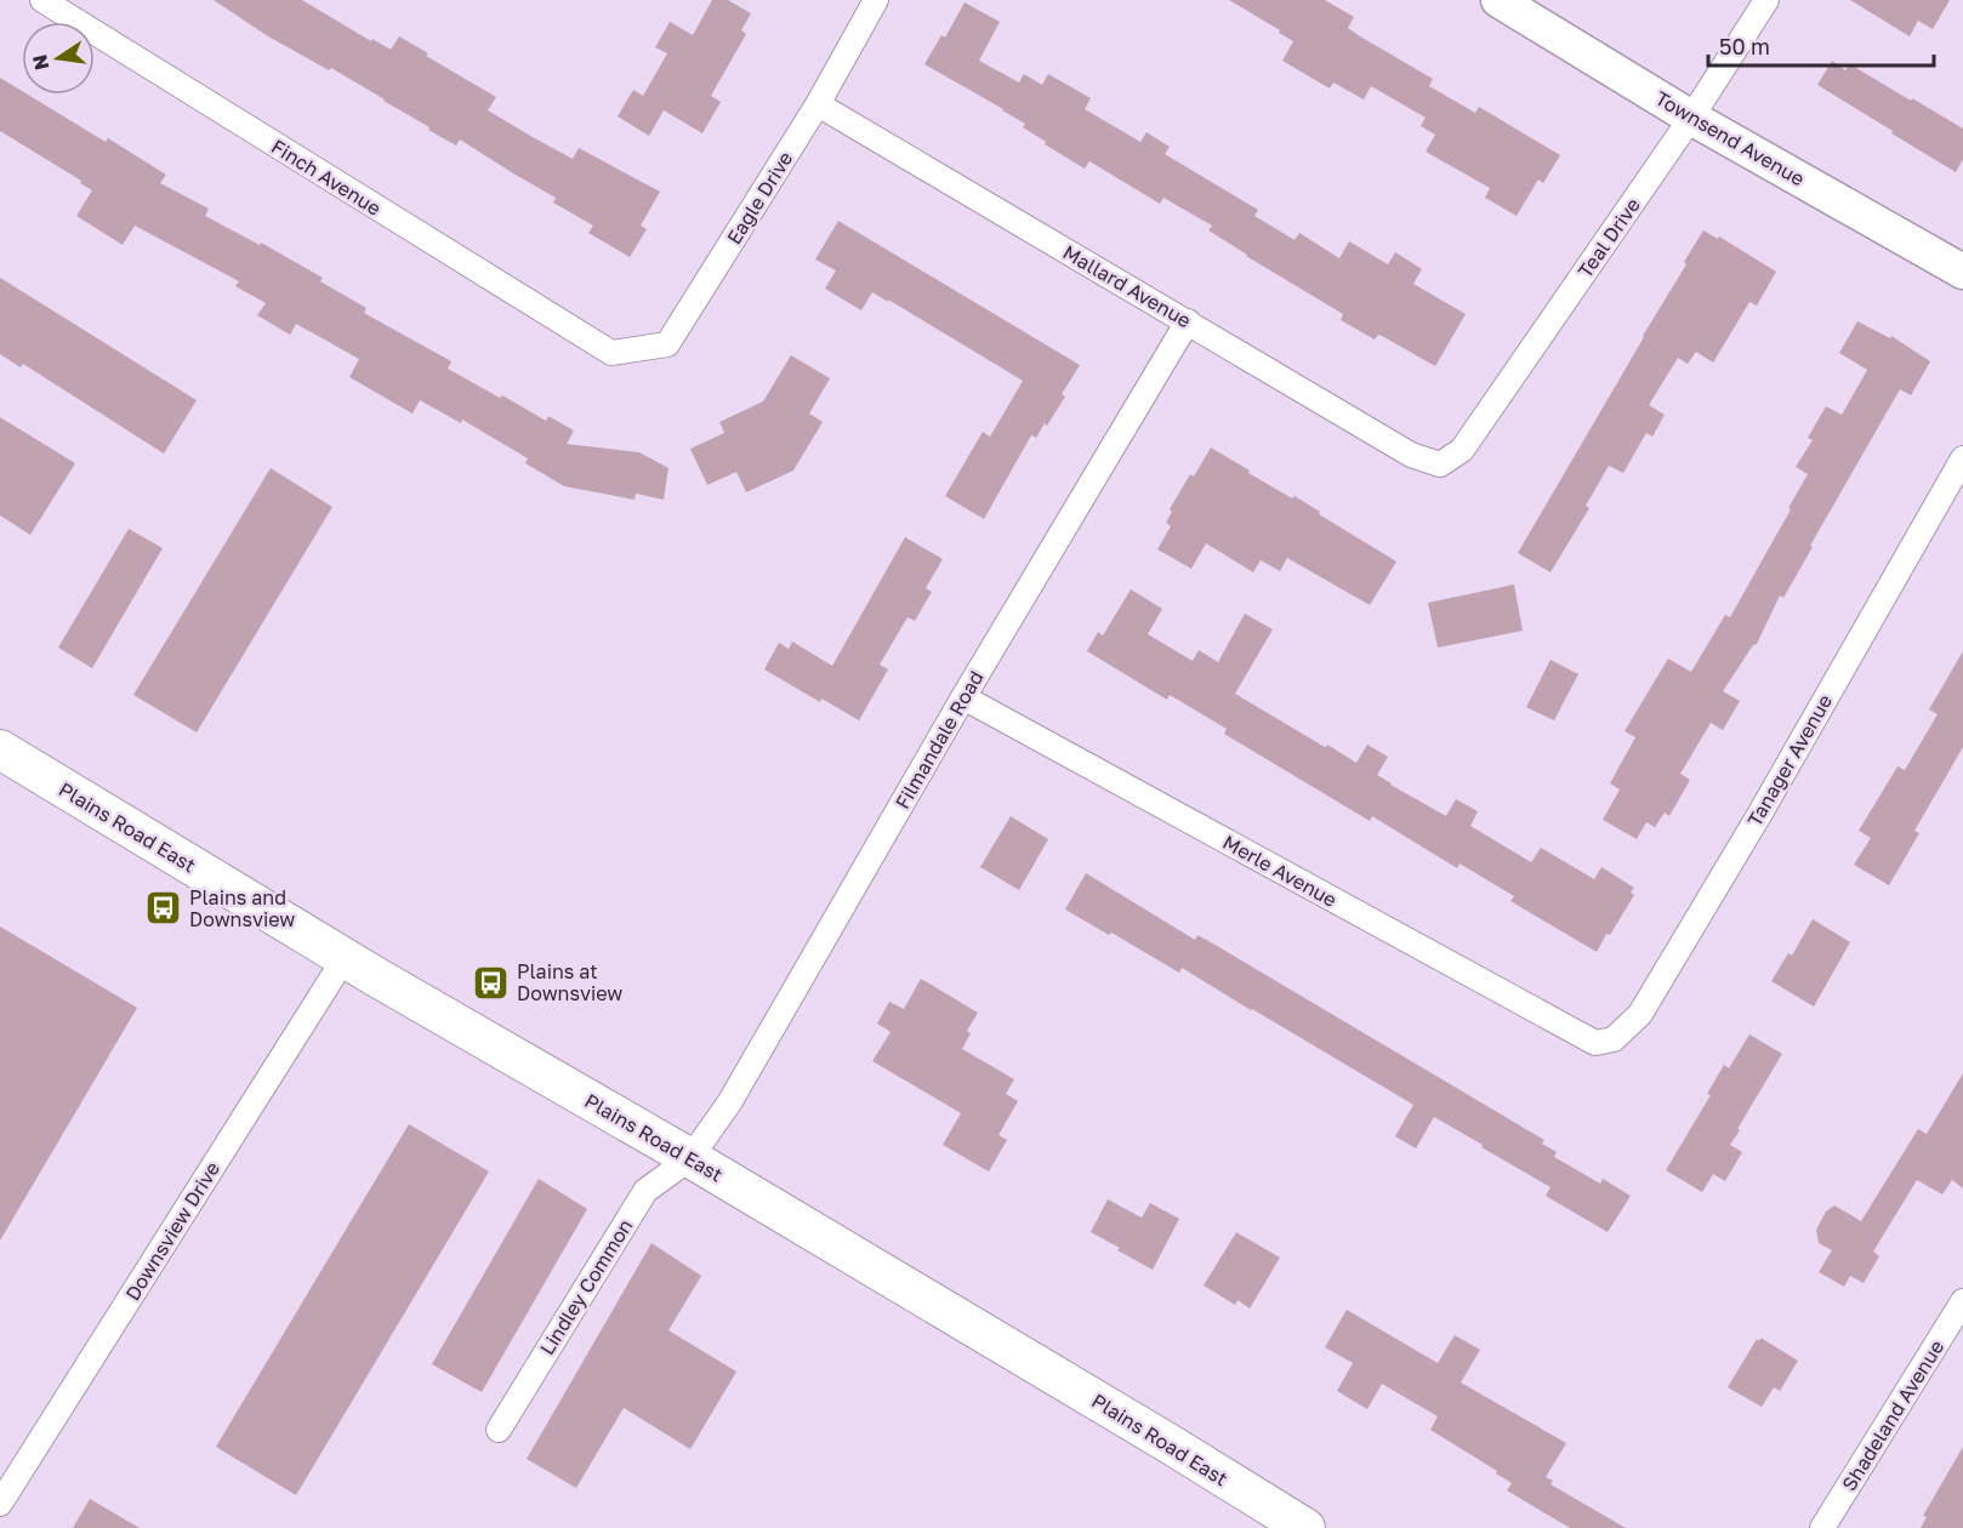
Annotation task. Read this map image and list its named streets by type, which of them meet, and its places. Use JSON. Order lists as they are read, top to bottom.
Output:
{
  "streets": {
    "main road": ["Plains Road East"],
    "street": [
      "Townsend Avenue",
      "Finch Avenue",
      "Eagle Drive",
      "Teal Drive",
      "Mallard Avenue",
      "Filmandale Road",
      "Tanager Avenue",
      "Merle Avenue",
      "Downsview Drive",
      "Lindley Common",
      "Shadeland Avenue"
    ]
  },
  "crossings": [
    ["Townsend Avenue", "Teal Drive"],
    ["Finch Avenue", "Eagle Drive"],
    ["Eagle Drive", "Mallard Avenue"],
    ["Teal Drive", "Mallard Avenue"],
    ["Mallard Avenue", "Filmandale Road"],
    ["Filmandale Road", "Plains Road East"],
    ["Filmandale Road", "Merle Avenue"],
    ["Filmandale Road", "Lindley Common"],
    ["Tanager Avenue", "Merle Avenue"],
    ["Plains Road East", "Downsview Drive"],
    ["Plains Road East", "Lindley Common"]
  ],
  "places": {
    "bus stop": ["Plains and Downsview", "Plains at Downsview"]
  },
  "scale_bar": "50 m",
  "north": "left"
}
